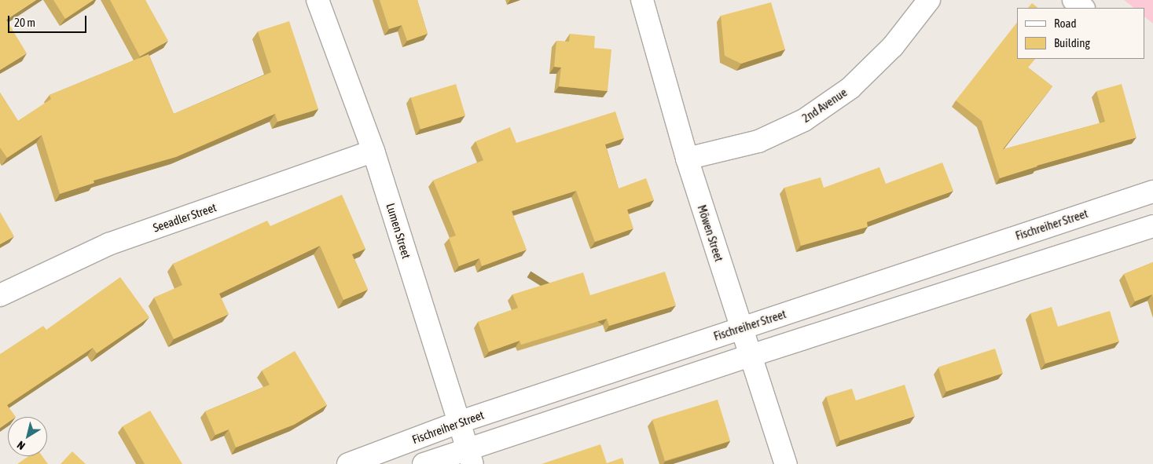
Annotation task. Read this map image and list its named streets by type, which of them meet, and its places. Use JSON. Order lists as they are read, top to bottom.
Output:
{
  "streets": {
    "street": [
      "2nd Avenue",
      "Seeadler Street",
      "Fischreiher Street",
      "Lumen Street",
      "Möwen Street"
    ]
  },
  "crossings": [
    ["2nd Avenue", "Möwen Street"],
    ["Seeadler Street", "Lumen Street"],
    ["Fischreiher Street", "Lumen Street"],
    ["Fischreiher Street", "Möwen Street"]
  ],
  "legend": ["Road", "Building"],
  "scale_bar": "20 m",
  "north": "bottom left"
}
